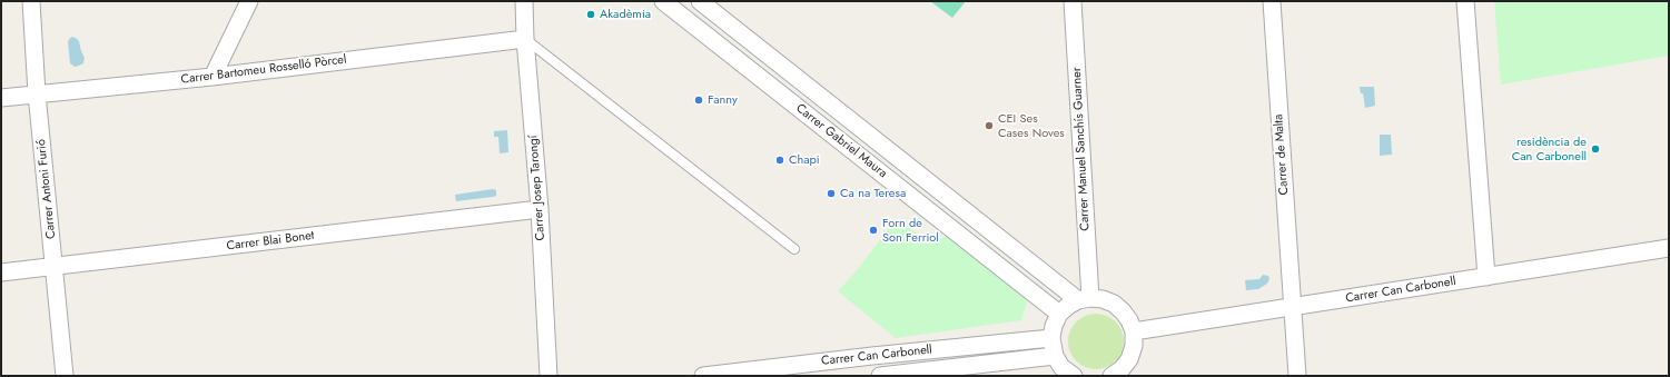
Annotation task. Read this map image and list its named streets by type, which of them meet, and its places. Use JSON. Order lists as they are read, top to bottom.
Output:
{
  "streets": {
    "street": [
      "Carrer Bartomeu Rosselló Pòrcel",
      "Carrer Gabriel Maura",
      "Carrer Manuel Sanchís Guarner",
      "Carrer de Malta",
      "Carrer Josep Tarongí",
      "Carrer Antoni Furió",
      "Carrer Blai Bonet",
      "Carrer Can Carbonell"
    ]
  },
  "crossings": [
    ["Carrer Bartomeu Rosselló Pòrcel", "Carrer Josep Tarongí"],
    ["Carrer Bartomeu Rosselló Pòrcel", "Carrer Antoni Furió"],
    ["Carrer Gabriel Maura", "Carrer Manuel Sanchís Guarner"],
    ["Carrer de Malta", "Carrer Can Carbonell"],
    ["Carrer Josep Tarongí", "Carrer Blai Bonet"],
    ["Carrer Antoni Furió", "Carrer Blai Bonet"]
  ],
  "places": [
    "Akadèmia",
    "Fanny",
    "CEI Ses Cases Noves",
    "residència de Can Carbonell",
    "Chapi",
    "Ca na Teresa",
    "Forn de Son Ferriol"
  ]
}
